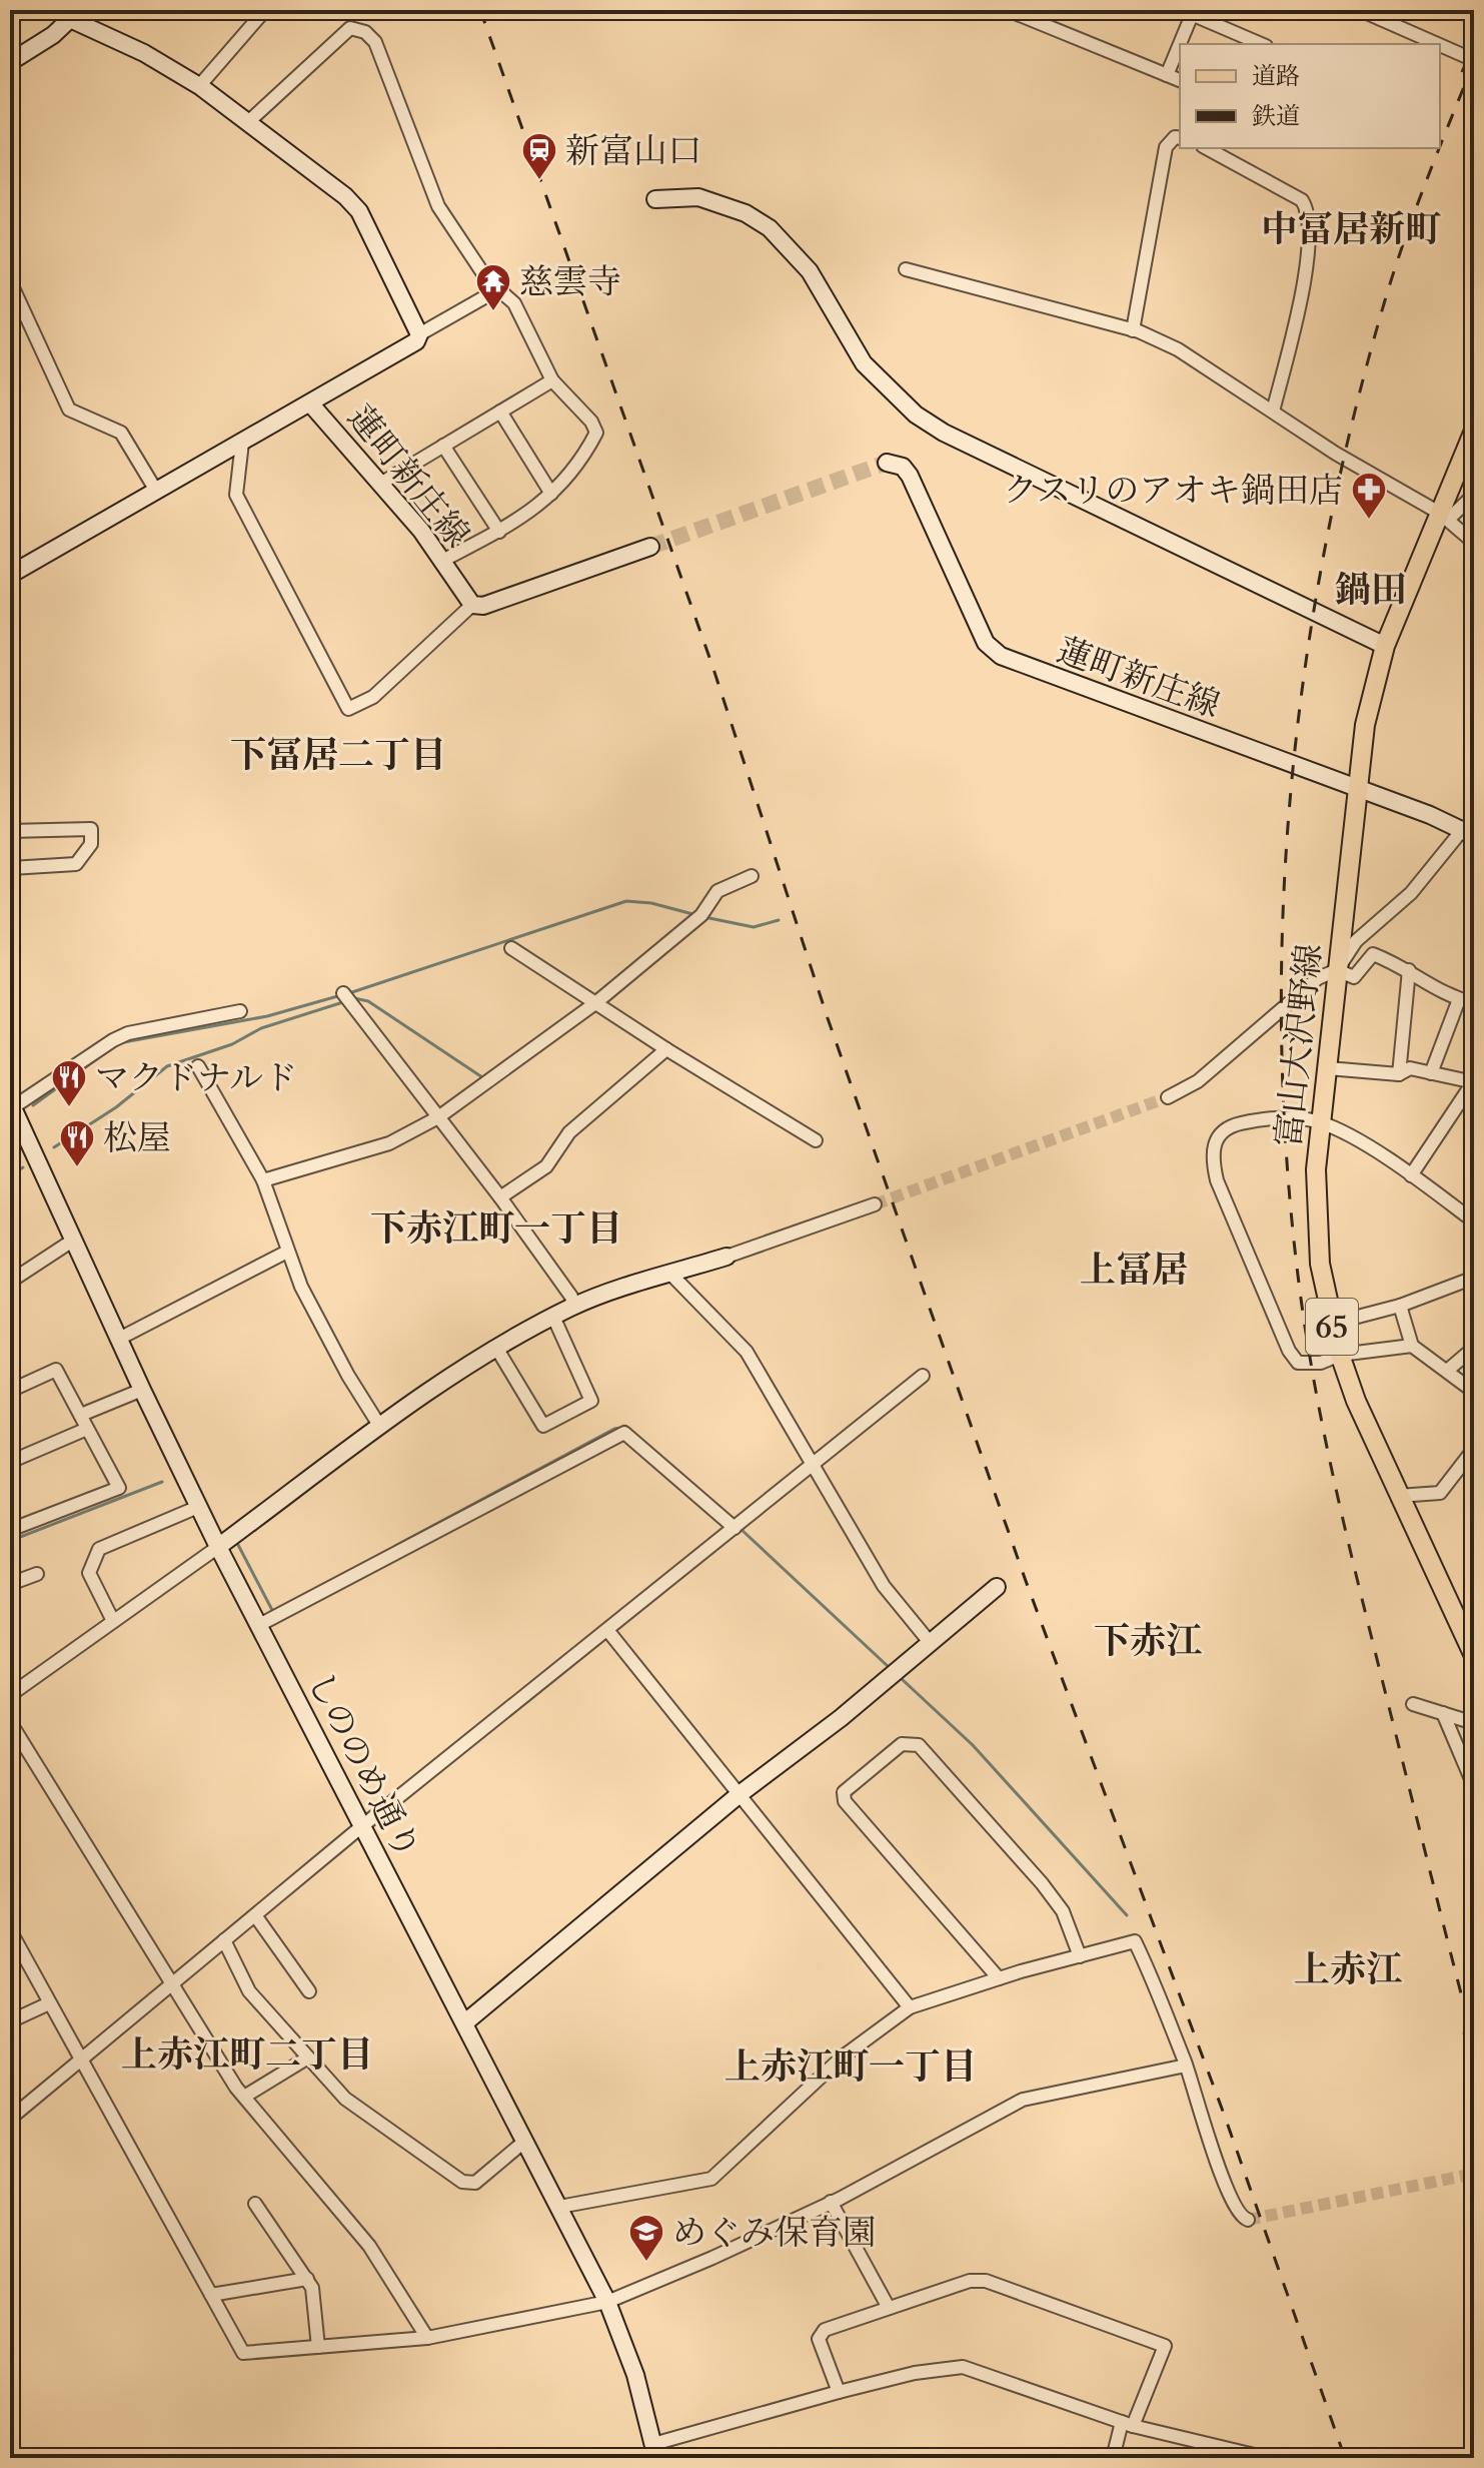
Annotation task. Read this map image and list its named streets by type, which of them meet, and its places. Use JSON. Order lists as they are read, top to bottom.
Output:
{
  "streets": {
    "main road": [
      "蓮町新庄線",
      "富山大沢野線",
      "65",
      "しののめ通り"
    ]
  },
  "crossings": [
    ["蓮町新庄線", "富山大沢野線"]
  ],
  "districts": [
    "中冨居新町",
    "鍋田",
    "下冨居二丁目",
    "下赤江町一丁目",
    "上冨居",
    "下赤江",
    "上赤江",
    "上赤江町二丁目",
    "上赤江町一丁目"
  ],
  "places": {
    "station": ["新富山口"],
    "temple": ["慈雲寺"],
    "pharmacy": ["クスリのアオキ鍋田店"],
    "restaurant": ["マクドナルド", "松屋"],
    "school or university": ["めぐみ保育園"]
  },
  "legend": ["道路", "鉄道"]
}
